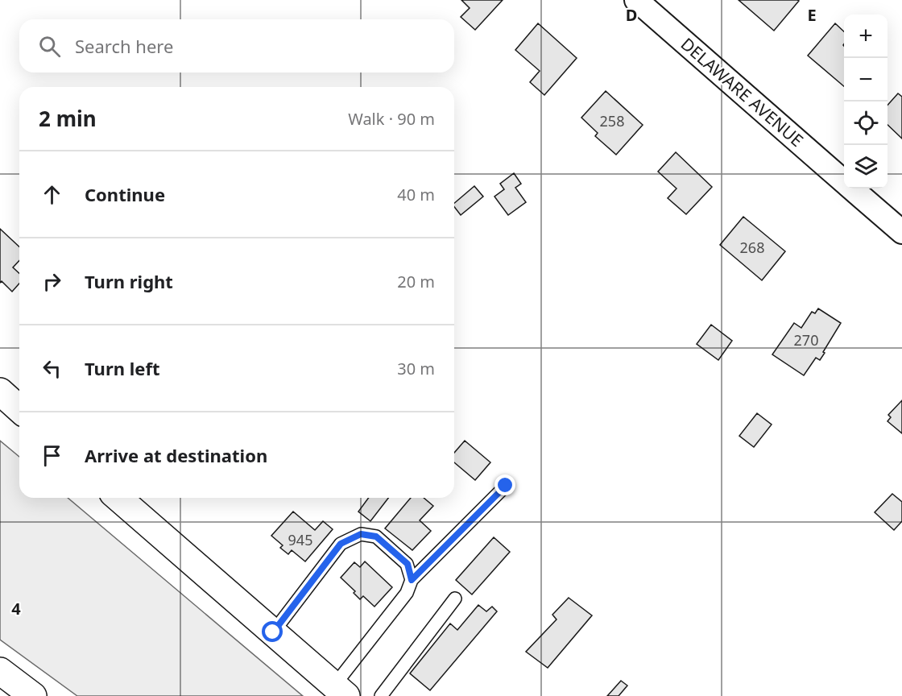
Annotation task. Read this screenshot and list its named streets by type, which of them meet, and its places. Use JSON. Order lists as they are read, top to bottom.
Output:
{
  "streets": {
    "street": ["DELAWARE AVENUE"]
  },
  "house_numbers": [
    "258",
    "268",
    "270",
    "945"
  ],
  "page": {
    "map_buttons": ["+", "−"],
    "search": "Search here",
    "heading": ["2 min", "Walk · 90 m"],
    "list": [
      ["Continue", "40 m"],
      ["Turn right", "20 m"],
      ["Turn left", "30 m"],
      "Arrive at destination"
    ]
  },
  "grid": {
    "columns": ["D", "E"],
    "rows": ["4"]
  }
}
